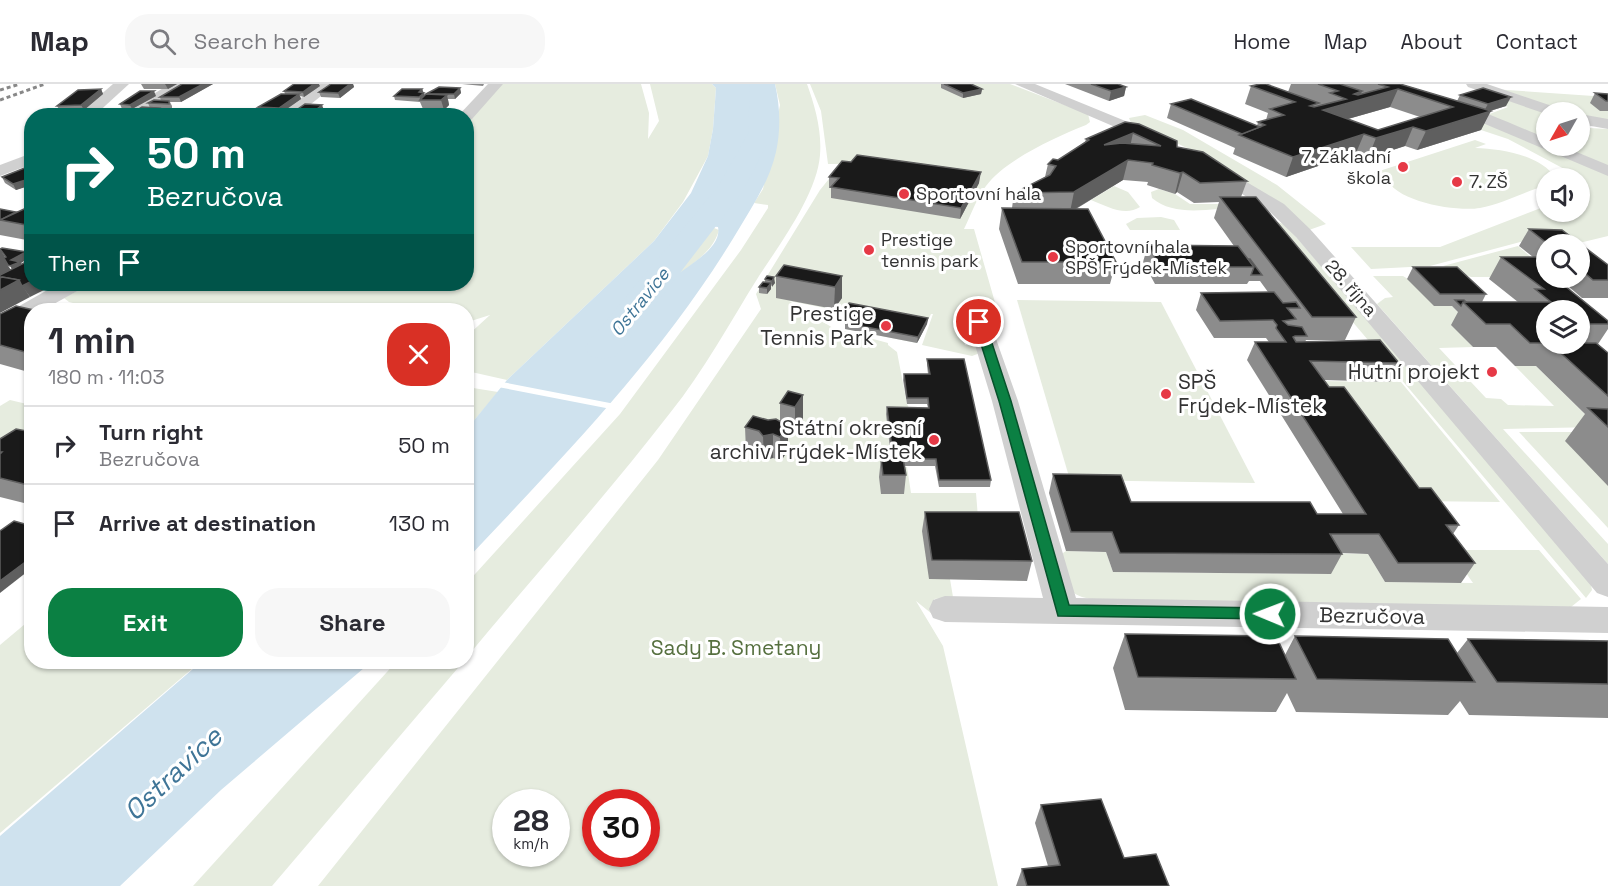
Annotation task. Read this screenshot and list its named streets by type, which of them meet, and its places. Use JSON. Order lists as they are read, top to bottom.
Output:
{
  "streets": {
    "street": ["28. října", "Bezručova"]
  },
  "water": ["Ostravice"],
  "parks": ["Sady B. Smetany"],
  "places": [
    "7. Základní škola",
    "7. ZŠ",
    "Sportovní hala",
    "Prestige tennis park",
    "Sportovní hala SPŠ Frýdek-Místek",
    "Prestige Tennis Park",
    "Hutní projekt",
    "SPŠ Frýdek-Místek",
    "Státní okresní archiv Frýdek-Místek"
  ],
  "north": "bottom left",
  "page": {
    "header": "Map",
    "search": "Search here",
    "nav": [
      "Home",
      "Map",
      "About",
      "Contact"
    ],
    "turn": ["50 m", "Bezručova"],
    "then": "Then",
    "heading": ["1 min", "180 m · 11:03"],
    "list": [
      {
        "name": "Turn right",
        "note": "Bezručova",
        "value": "50 m"
      },
      {
        "name": "Arrive at destination",
        "value": "130 m"
      }
    ],
    "buttons": ["Exit", "Share"],
    "speed": "28 km/h",
    "limit": "30"
  }
}
